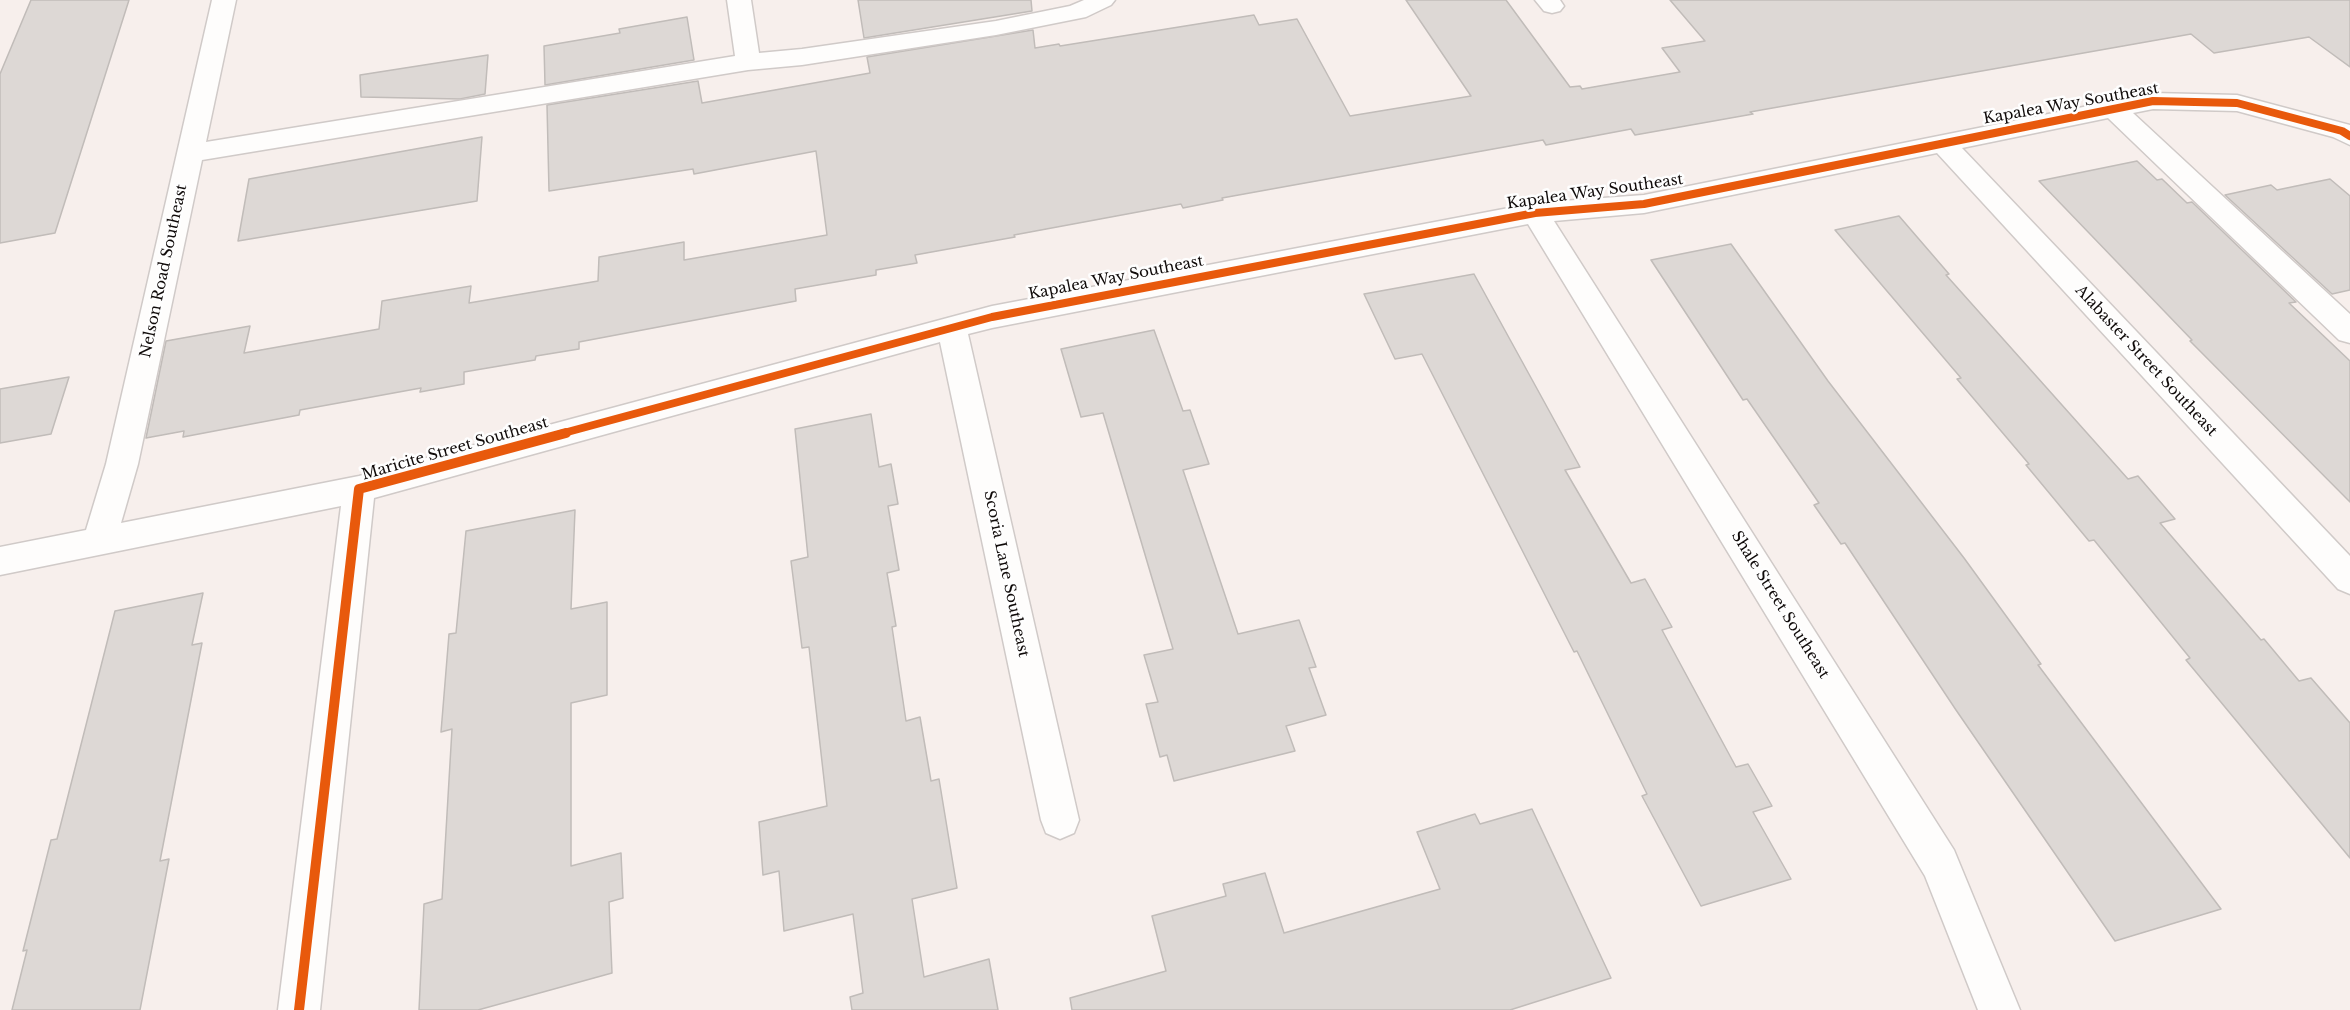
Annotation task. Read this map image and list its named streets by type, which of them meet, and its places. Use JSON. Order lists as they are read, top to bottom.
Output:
{
  "streets": {
    "street": [
      "Kapalea Way Southeast",
      "Nelson Road Southeast",
      "Alabaster Street Southeast",
      "Maricite Street Southeast",
      "Scoria Lane Southeast",
      "Shale Street Southeast"
    ]
  },
  "crossings": [
    ["Kapalea Way Southeast", "Alabaster Street Southeast"],
    ["Kapalea Way Southeast", "Maricite Street Southeast"],
    ["Kapalea Way Southeast", "Shale Street Southeast"],
    ["Maricite Street Southeast", "Scoria Lane Southeast"]
  ]
}
